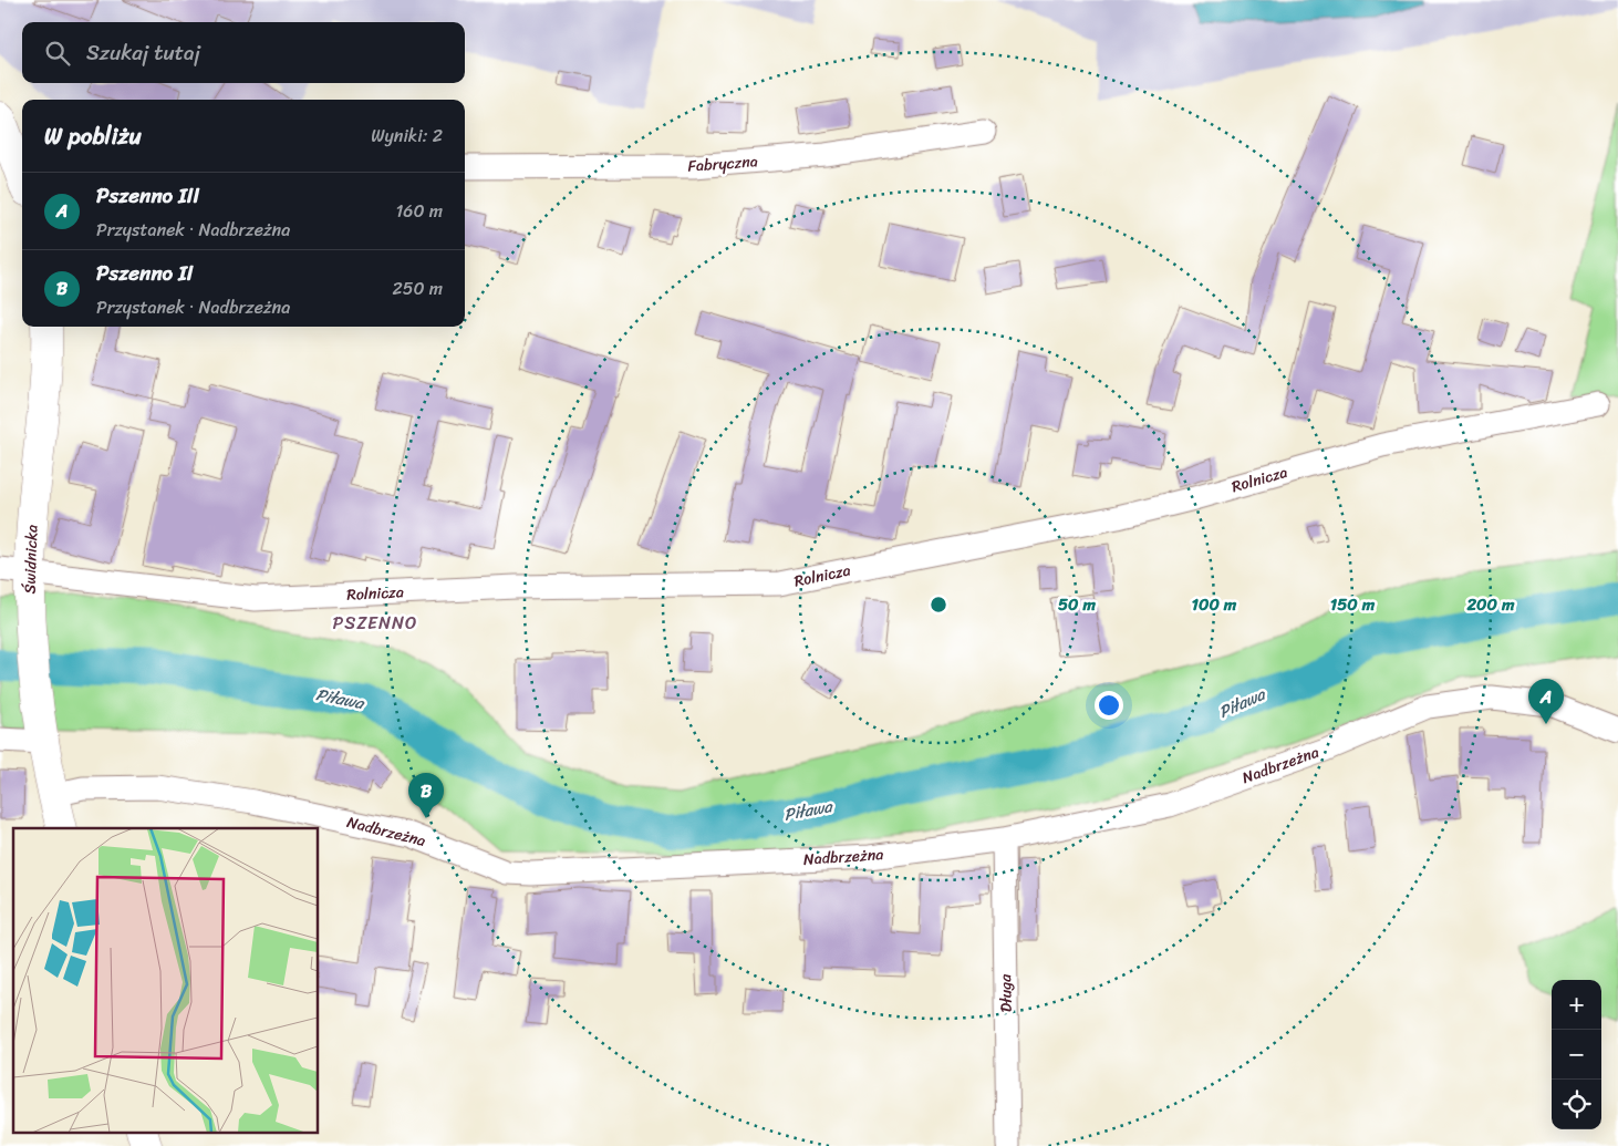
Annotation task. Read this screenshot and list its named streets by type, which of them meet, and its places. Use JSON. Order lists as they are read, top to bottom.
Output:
{
  "streets": {
    "main road": ["Świdnicka"],
    "street": [
      "Fabryczna",
      "Rolnicza",
      "Nadbrzeżna",
      "Długa"
    ]
  },
  "crossings": [
    ["Rolnicza", "Świdnicka"],
    ["Świdnicka", "Nadbrzeżna"],
    ["Nadbrzeżna", "Długa"]
  ],
  "districts": ["PSZENNO"],
  "water": ["Piława"],
  "page": {
    "search": "Szukaj tutaj",
    "heading": ["W pobliżu", "Wyniki: 2"],
    "list": [
      {
        "mark": "A",
        "name": "Pszenno III",
        "note": "Przystanek · Nadbrzeżna",
        "value": "160 m"
      },
      {
        "mark": "B",
        "name": "Pszenno II",
        "note": "Przystanek · Nadbrzeżna",
        "value": "250 m"
      }
    ],
    "pins": ["A", "B"],
    "map_buttons": ["+", "−"]
  },
  "rings": [
    "50 m",
    "100 m",
    "150 m",
    "200 m"
  ]
}
